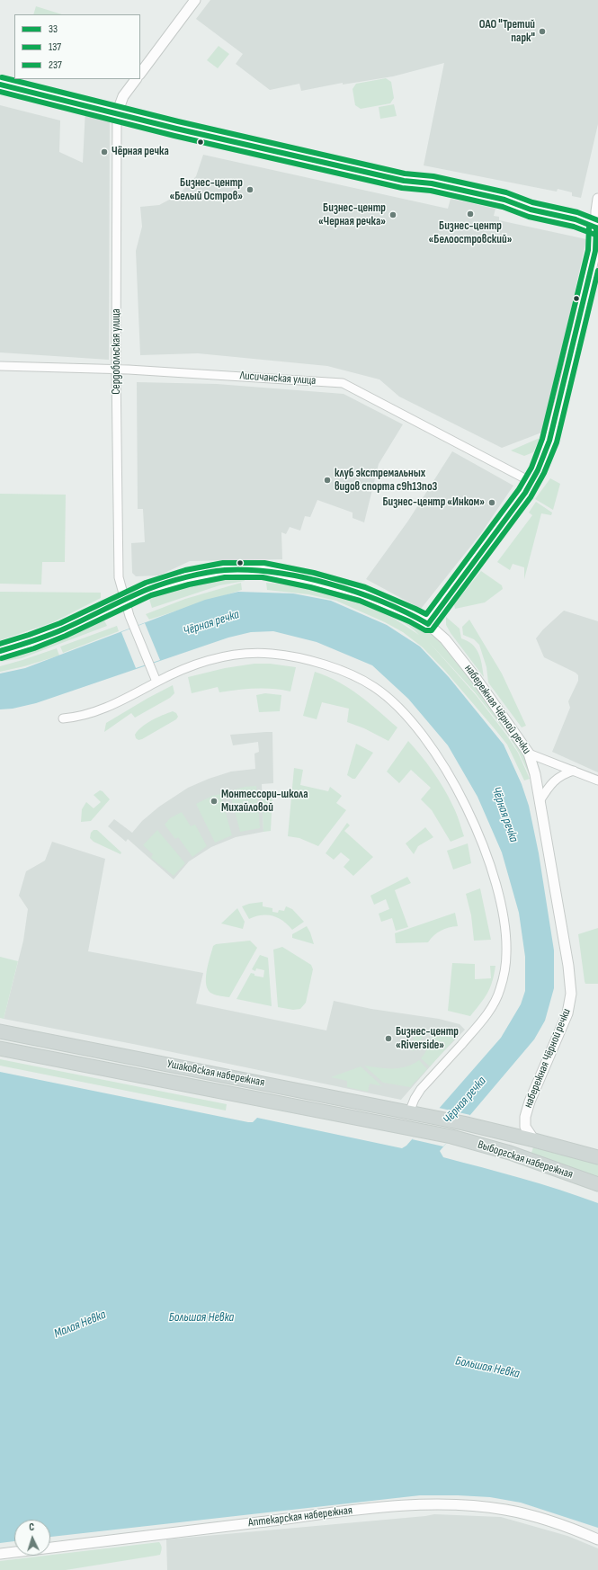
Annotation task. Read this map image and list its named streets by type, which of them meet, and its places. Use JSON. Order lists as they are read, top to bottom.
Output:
{
  "streets": {
    "main road": ["Ушаковская набережная", "Выборгская набережная"],
    "street": [
      "Сердобольская улица",
      "Лисичанская улица",
      "набережная Чёрной речки",
      "Аптекарская набережная"
    ]
  },
  "crossings": [
    ["Сердобольская улица", "Лисичанская улица"],
    ["Сердобольская улица", "набережная Чёрной речки"],
    ["набережная Чёрной речки", "Выборгская набережная"],
    ["Ушаковская набережная", "Выборгская набережная"]
  ],
  "water": ["Чёрная речка", "Большая Невка", "Малая Невка"],
  "places": [
    "ОАО \"Третий парк\"",
    "Чёрная речка",
    "Бизнес-центр «Белый Остров»",
    "Бизнес-центр «Белоостровский»",
    "Бизнес-центр «Черная речка»",
    "клуб экстремальных видов спорта c9h13no3",
    "Бизнес-центр «Инком»",
    "Монтессори-школа Михайловой",
    "Бизнес-центр «Riverside»"
  ],
  "lines": ["transit line 237", "transit line 33", "transit line 137"],
  "legend": ["33", "137", "237"],
  "north": "top"
}
